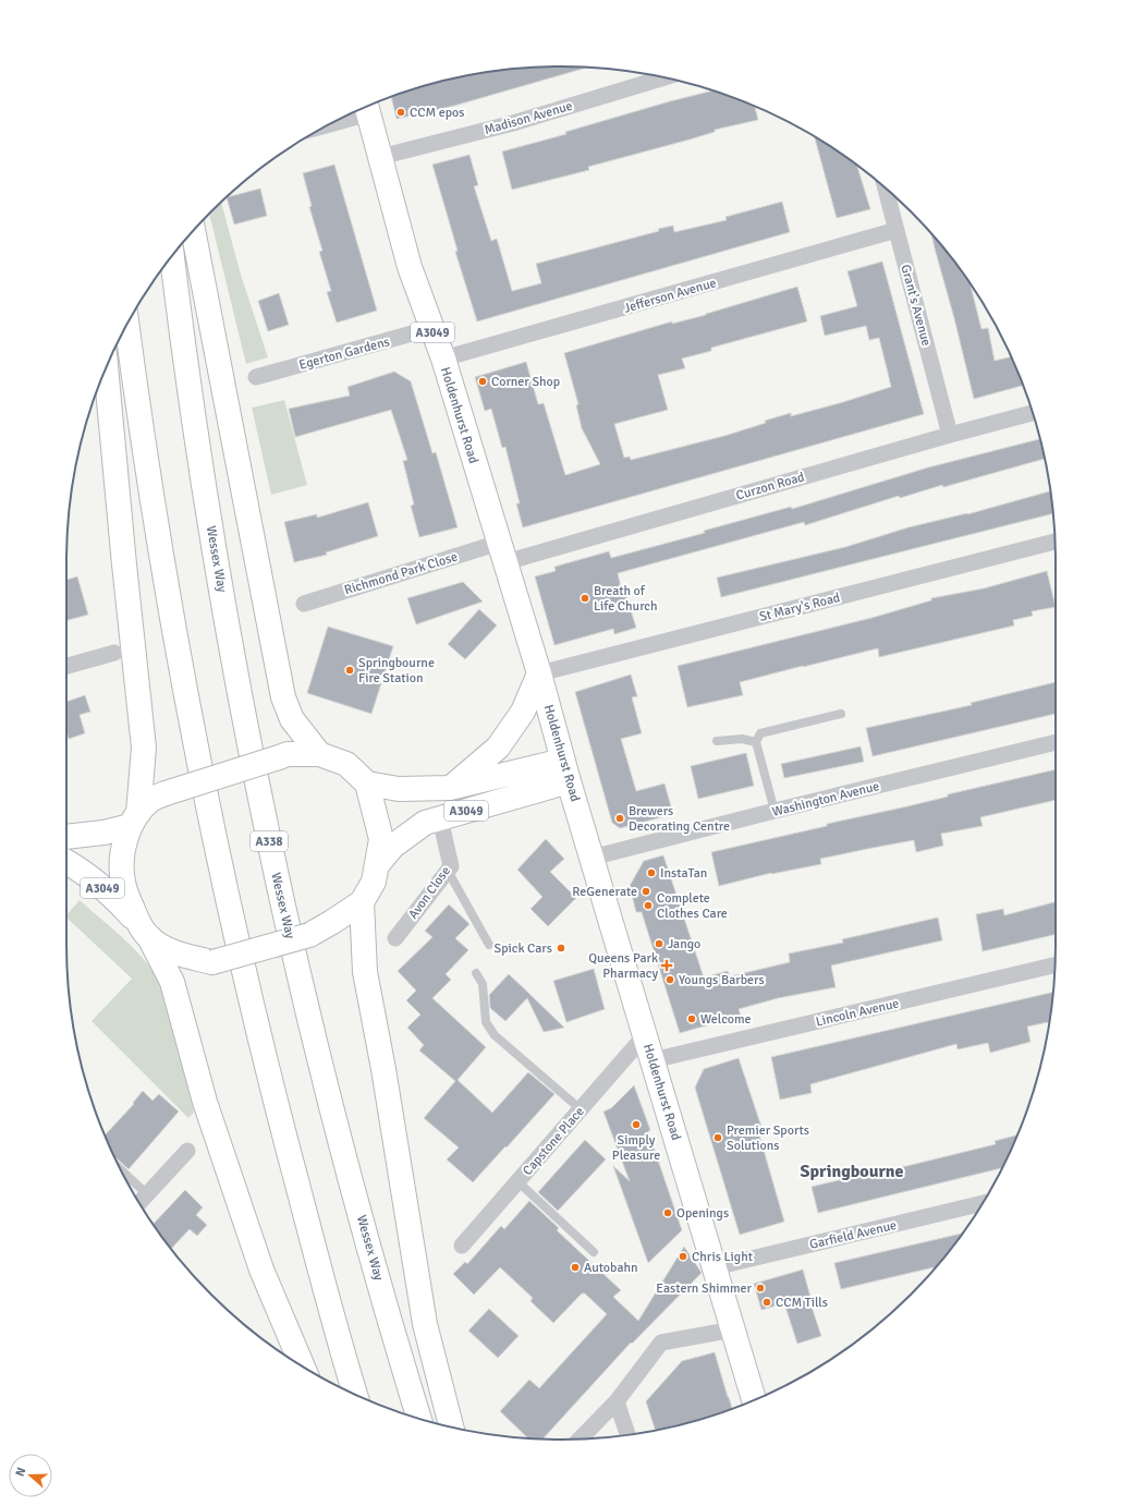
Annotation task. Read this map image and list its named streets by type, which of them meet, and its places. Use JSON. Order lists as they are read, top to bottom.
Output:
{
  "streets": {
    "main road": [
      "A3049",
      "Holdenhurst Road",
      "Wessex Way",
      "A338"
    ],
    "street": [
      "Madison Avenue",
      "Jefferson Avenue",
      "Grant's Avenue",
      "Egerton Gardens",
      "Curzon Road",
      "Richmond Park Close",
      "St Mary's Road",
      "Washington Avenue",
      "Avon Close",
      "Lincoln Avenue",
      "Capstone Place",
      "Garfield Avenue"
    ]
  },
  "crossings": [
    ["Madison Avenue", "Holdenhurst Road"],
    ["Jefferson Avenue", "Grant's Avenue"],
    ["Jefferson Avenue", "Holdenhurst Road"],
    ["Grant's Avenue", "Curzon Road"],
    ["A3049", "Holdenhurst Road"],
    ["A3049", "St Mary's Road"],
    ["A3049", "Avon Close"],
    ["Egerton Gardens", "Holdenhurst Road"],
    ["Holdenhurst Road", "Curzon Road"],
    ["Holdenhurst Road", "Richmond Park Close"],
    ["Holdenhurst Road", "St Mary's Road"],
    ["Holdenhurst Road", "Washington Avenue"],
    ["Holdenhurst Road", "Lincoln Avenue"],
    ["Holdenhurst Road", "Capstone Place"],
    ["Holdenhurst Road", "Garfield Avenue"],
    ["Curzon Road", "Richmond Park Close"]
  ],
  "districts": ["Springbourne"],
  "places": {
    "other": [
      "CCM epos",
      "Corner Shop",
      "Breath of Life Church",
      "Springbourne Fire Station",
      "Brewers Decorating Centre",
      "InstaTan",
      "ReGenerate",
      "Complete Clothes Care",
      "Jango",
      "Spick Cars",
      "Youngs Barbers",
      "Welcome",
      "Simply Pleasure",
      "Premier Sports Solutions",
      "Openings",
      "Chris Light",
      "Autobahn",
      "Eastern Shimmer",
      "CCM Tills"
    ],
    "health": ["Queens Park Pharmacy"]
  },
  "north": "left"
}
